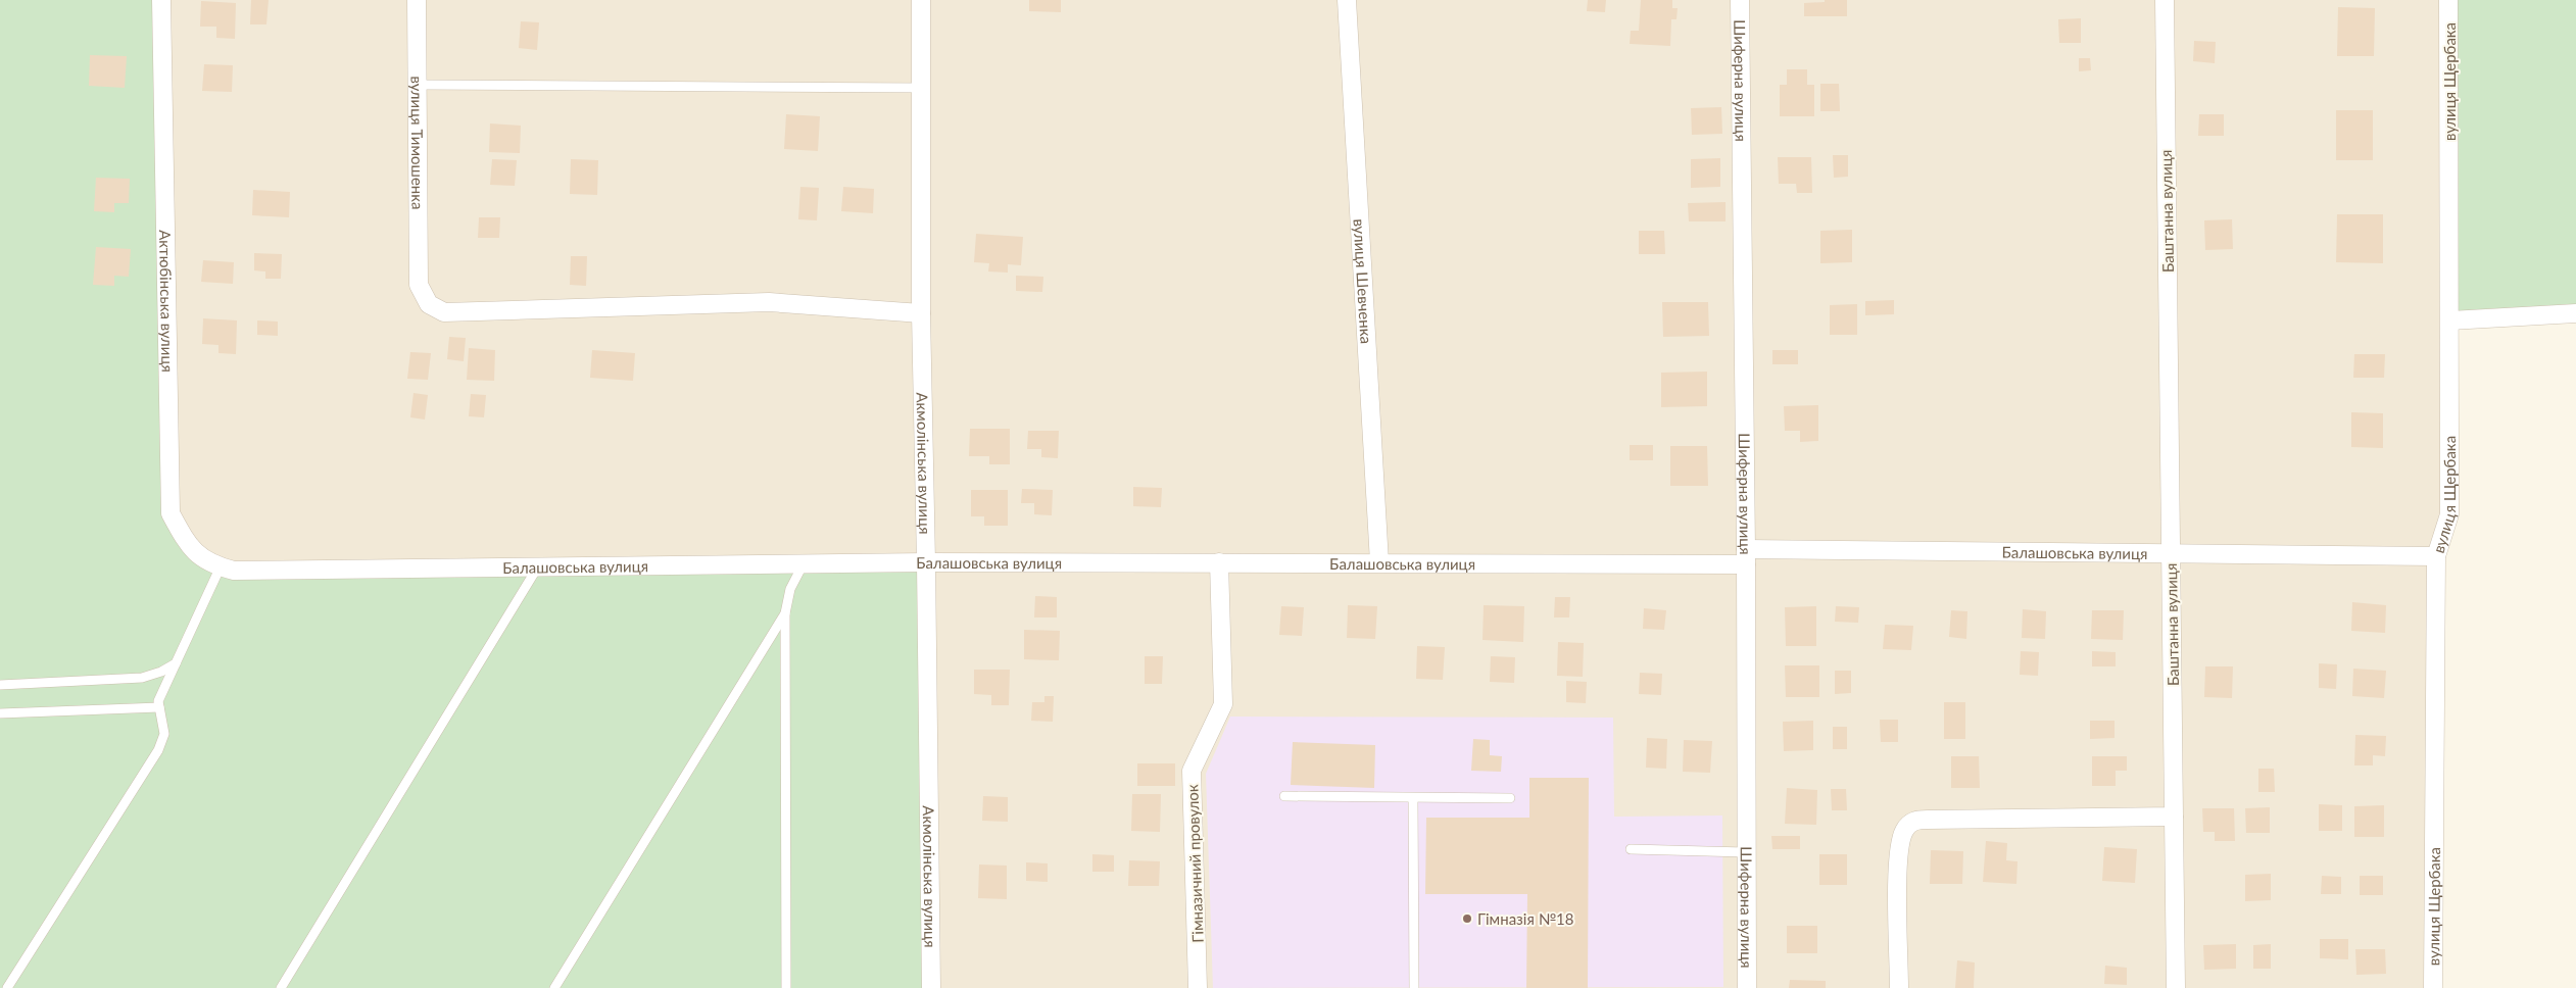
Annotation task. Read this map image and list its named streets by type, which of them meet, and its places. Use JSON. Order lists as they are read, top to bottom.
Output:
{
  "streets": {
    "street": [
      "Шиферна вулиця",
      "вулиця Щербака",
      "вулиця Тимошенка",
      "Баштанна вулиця",
      "вулиця Шевченка",
      "Актюбінська вулиця",
      "Акмолінська вулиця",
      "Балашовська вулиця",
      "Гімназичний провулок"
    ]
  },
  "crossings": [
    ["Шиферна вулиця", "Балашовська вулиця"],
    ["вулиця Щербака", "Балашовська вулиця"],
    ["вулиця Тимошенка", "Акмолінська вулиця"],
    ["Баштанна вулиця", "Балашовська вулиця"],
    ["вулиця Шевченка", "Балашовська вулиця"],
    ["Актюбінська вулиця", "Балашовська вулиця"],
    ["Акмолінська вулиця", "Балашовська вулиця"],
    ["Балашовська вулиця", "Гімназичний провулок"]
  ],
  "places": ["Гімназія №18"]
}
